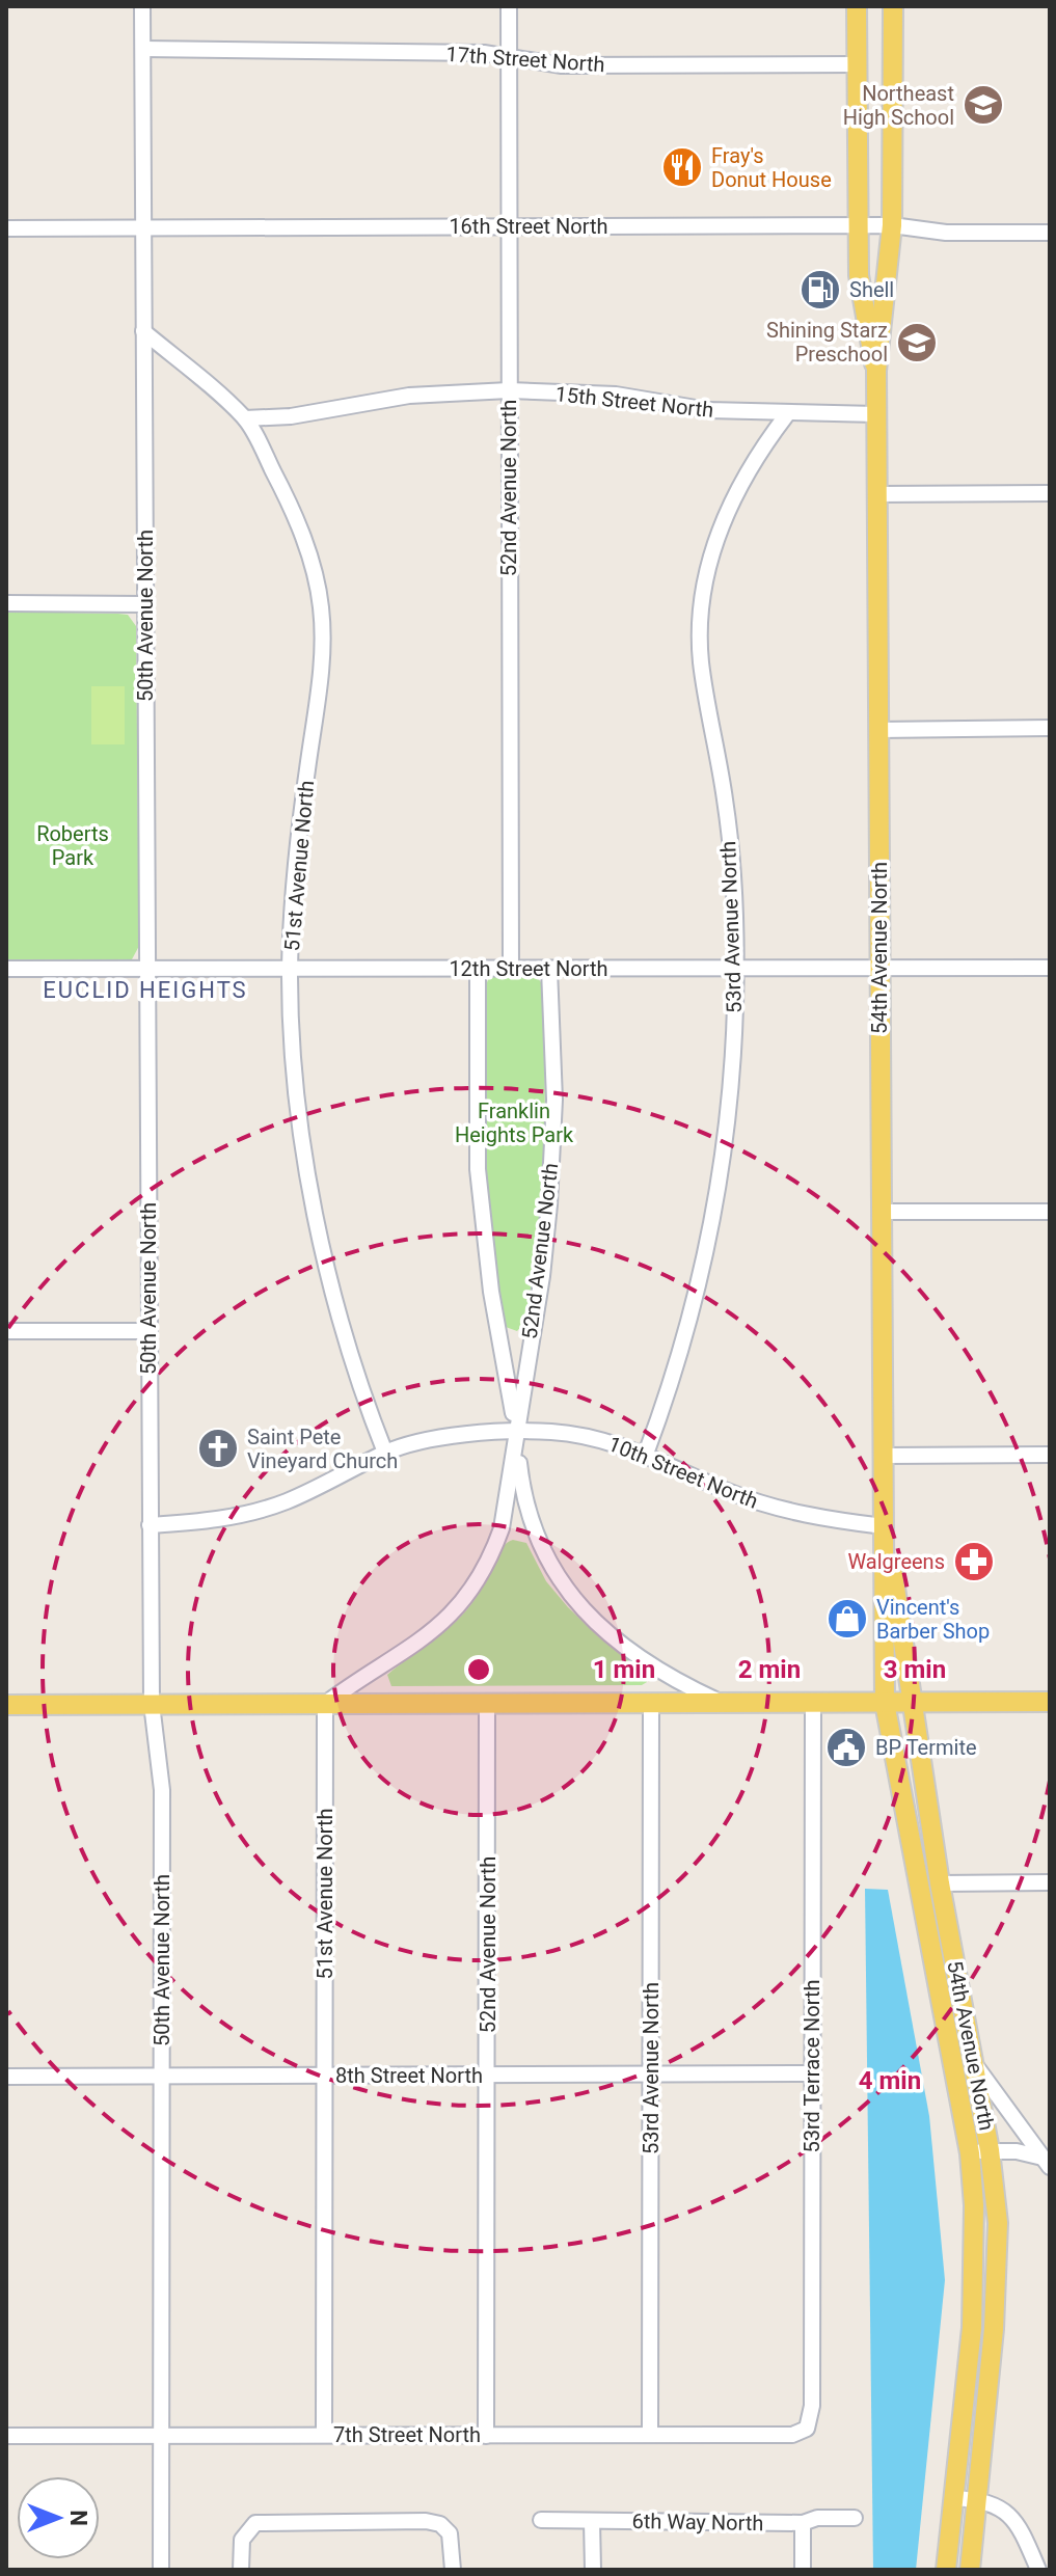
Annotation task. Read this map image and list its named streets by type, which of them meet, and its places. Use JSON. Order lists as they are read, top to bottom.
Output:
{
  "streets": {
    "main road": ["54th Avenue North"],
    "street": [
      "17th Street North",
      "16th Street North",
      "15th Street North",
      "52nd Avenue North",
      "50th Avenue North",
      "51st Avenue North",
      "53rd Avenue North",
      "12th Street North",
      "10th Street North",
      "53rd Terrace North",
      "8th Street North",
      "7th Street North",
      "6th Way North"
    ]
  },
  "crossings": [
    ["17th Street North", "52nd Avenue North"],
    ["17th Street North", "50th Avenue North"],
    ["17th Street North", "54th Avenue North"],
    ["16th Street North", "52nd Avenue North"],
    ["16th Street North", "50th Avenue North"],
    ["16th Street North", "54th Avenue North"],
    ["15th Street North", "52nd Avenue North"],
    ["15th Street North", "51st Avenue North"],
    ["15th Street North", "53rd Avenue North"],
    ["15th Street North", "54th Avenue North"],
    ["52nd Avenue North", "12th Street North"],
    ["52nd Avenue North", "10th Street North"],
    ["52nd Avenue North", "8th Street North"],
    ["52nd Avenue North", "7th Street North"],
    ["50th Avenue North", "51st Avenue North"],
    ["50th Avenue North", "12th Street North"],
    ["50th Avenue North", "10th Street North"],
    ["50th Avenue North", "8th Street North"],
    ["50th Avenue North", "7th Street North"],
    ["51st Avenue North", "12th Street North"],
    ["51st Avenue North", "10th Street North"],
    ["51st Avenue North", "8th Street North"],
    ["51st Avenue North", "7th Street North"],
    ["53rd Avenue North", "12th Street North"],
    ["53rd Avenue North", "10th Street North"],
    ["53rd Avenue North", "8th Street North"],
    ["53rd Avenue North", "7th Street North"],
    ["54th Avenue North", "12th Street North"],
    ["54th Avenue North", "10th Street North"],
    ["53rd Terrace North", "8th Street North"],
    ["53rd Terrace North", "7th Street North"]
  ],
  "districts": ["EUCLID HEIGHTS"],
  "parks": ["Roberts Park", "Franklin Heights Park"],
  "places": {
    "school or university": ["Northeast High School", "Shining Starz Preschool"],
    "restaurant": ["Fray's Donut House"],
    "fuel station": ["Shell"],
    "church": ["Saint Pete Vineyard Church"],
    "pharmacy": ["Walgreens"],
    "shop": ["Vincent's Barber Shop"],
    "public building": ["BP Termite"]
  },
  "north": "right",
  "rings": [
    "1 min",
    "2 min",
    "3 min",
    "4 min"
  ]
}
